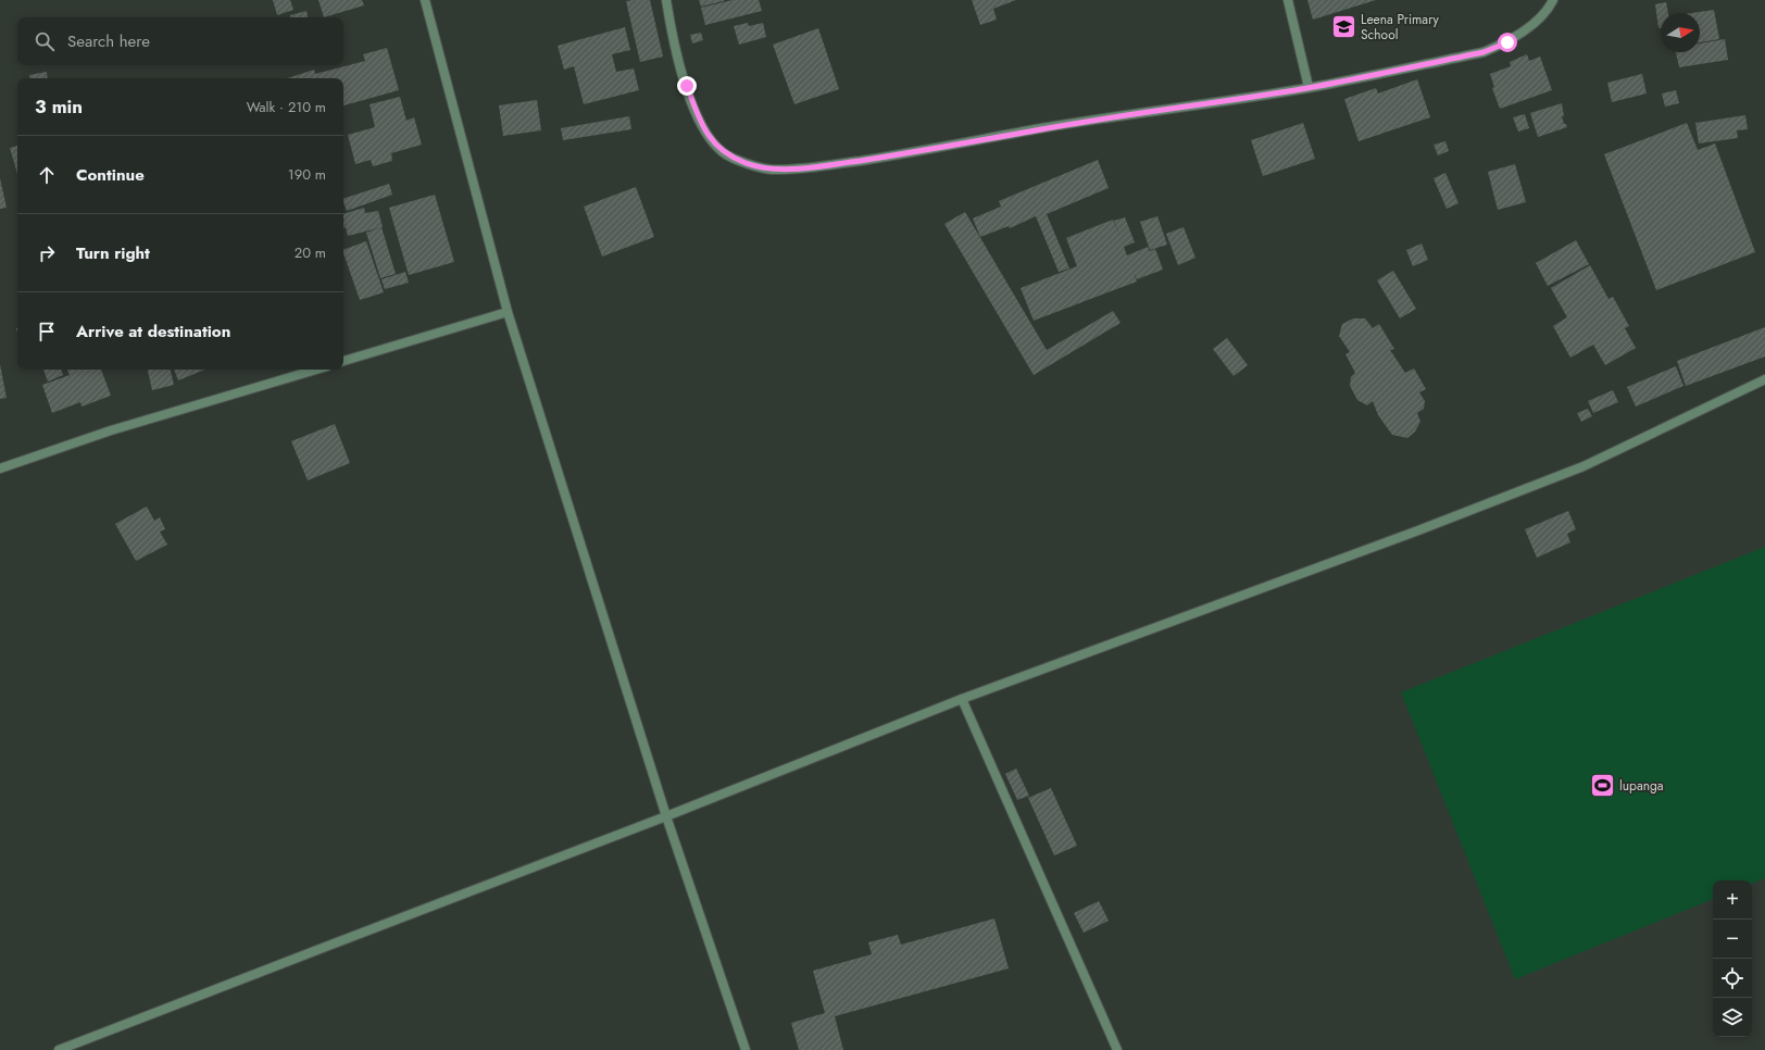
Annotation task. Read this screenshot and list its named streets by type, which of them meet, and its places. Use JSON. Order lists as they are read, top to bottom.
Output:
{
  "places": {
    "school or university": ["Leena Primary School"],
    "sports": ["lupanga"]
  },
  "north": "right",
  "page": {
    "search": "Search here",
    "heading": ["3 min", "Walk · 210 m"],
    "list": [
      ["Continue", "190 m"],
      ["Turn right", "20 m"],
      "Arrive at destination"
    ],
    "map_buttons": ["+", "−"]
  }
}
